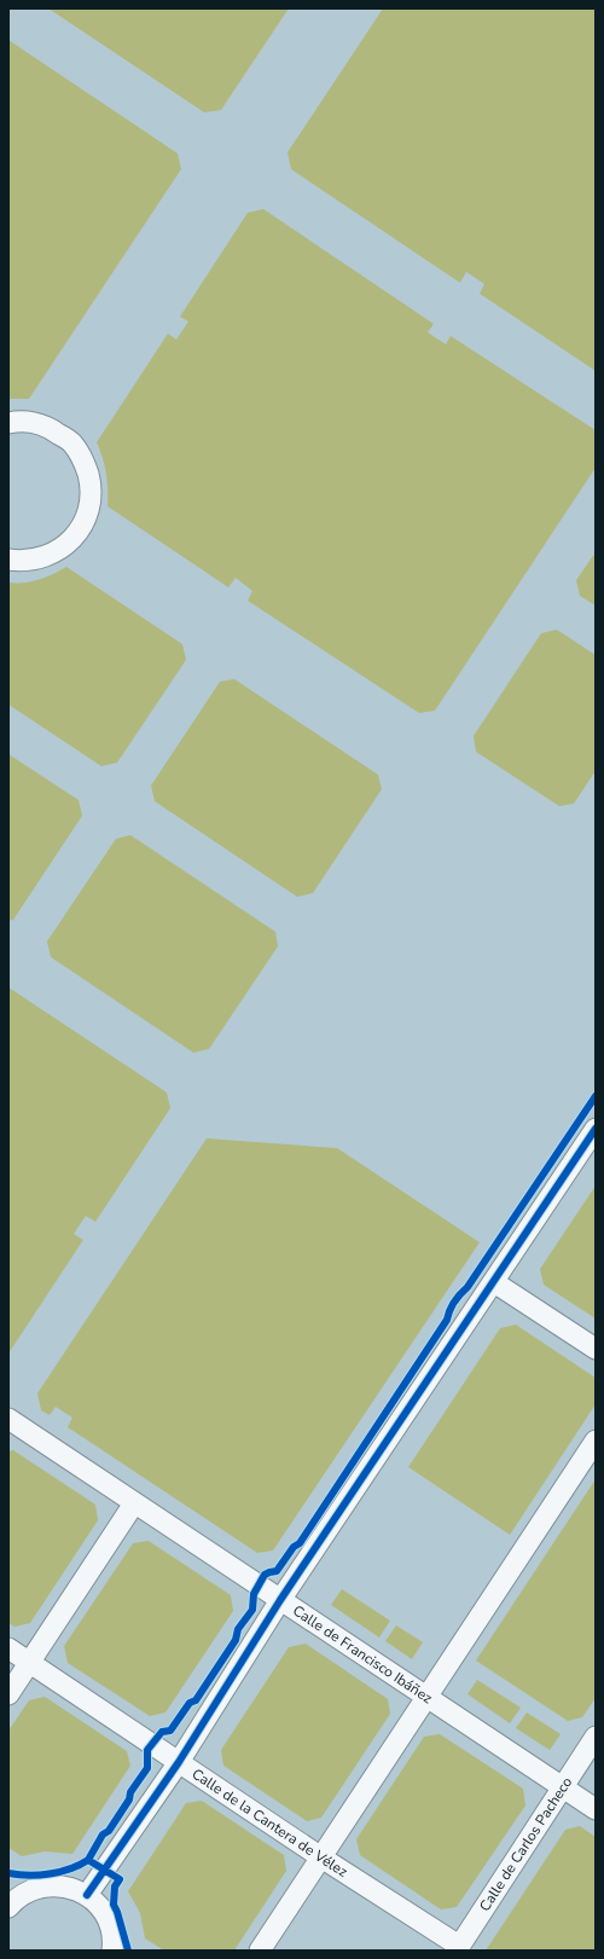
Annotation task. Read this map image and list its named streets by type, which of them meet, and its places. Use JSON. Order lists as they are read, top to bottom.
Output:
{
  "streets": {
    "street": ["Calle de Francisco Ibáñez", "Calle de la Cantera de Vélez", "Calle de Carlos Pacheco"]
  },
  "crossings": [
    ["Calle de Francisco Ibáñez", "Calle de Carlos Pacheco"],
    ["Calle de la Cantera de Vélez", "Calle de Carlos Pacheco"]
  ]
}
